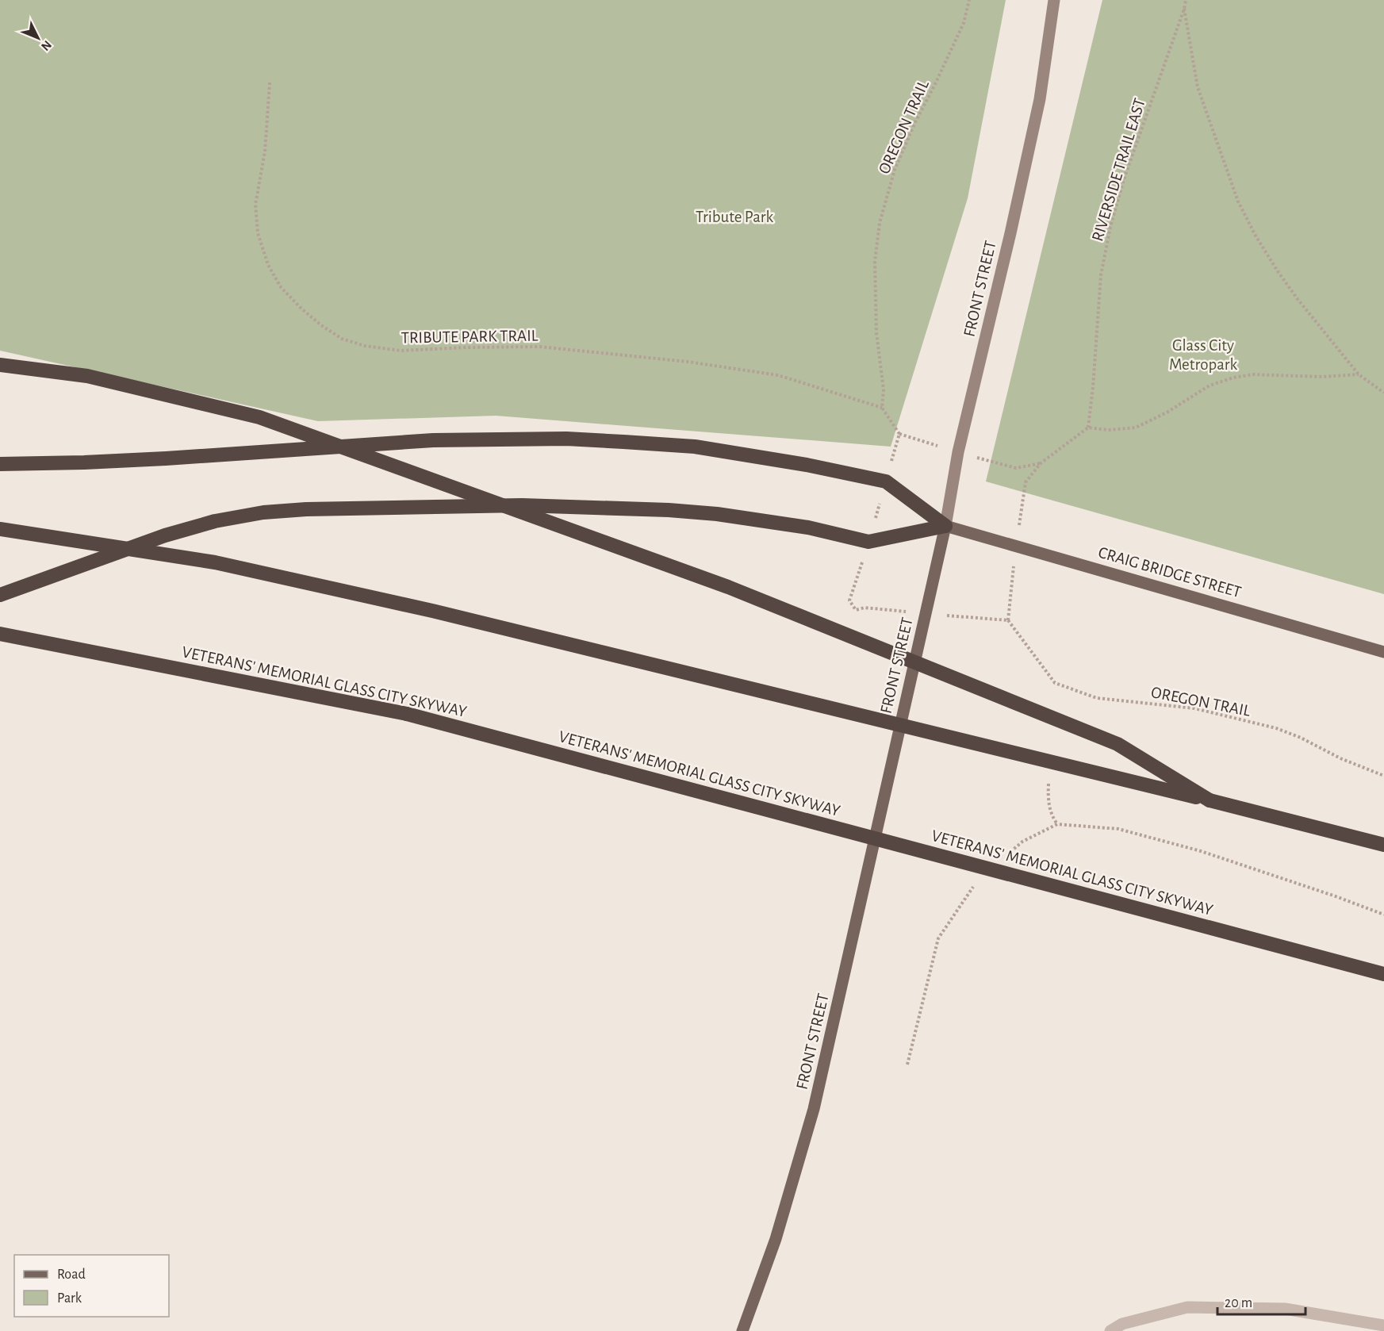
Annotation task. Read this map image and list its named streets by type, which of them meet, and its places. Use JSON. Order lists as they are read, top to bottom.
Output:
{
  "streets": {
    "highway": ["VETERANS' MEMORIAL GLASS CITY SKYWAY"],
    "main road": ["FRONT STREET", "CRAIG BRIDGE STREET"],
    "path": ["OREGON TRAIL", "RIVERSIDE TRAIL EAST", "TRIBUTE PARK TRAIL"]
  },
  "crossings": [
    ["OREGON TRAIL", "TRIBUTE PARK TRAIL"],
    ["FRONT STREET", "CRAIG BRIDGE STREET"]
  ],
  "parks": ["Tribute Park", "Glass City Metropark"],
  "legend": ["Road", "Park"],
  "scale_bar": "20 m",
  "north": "bottom right"
}
